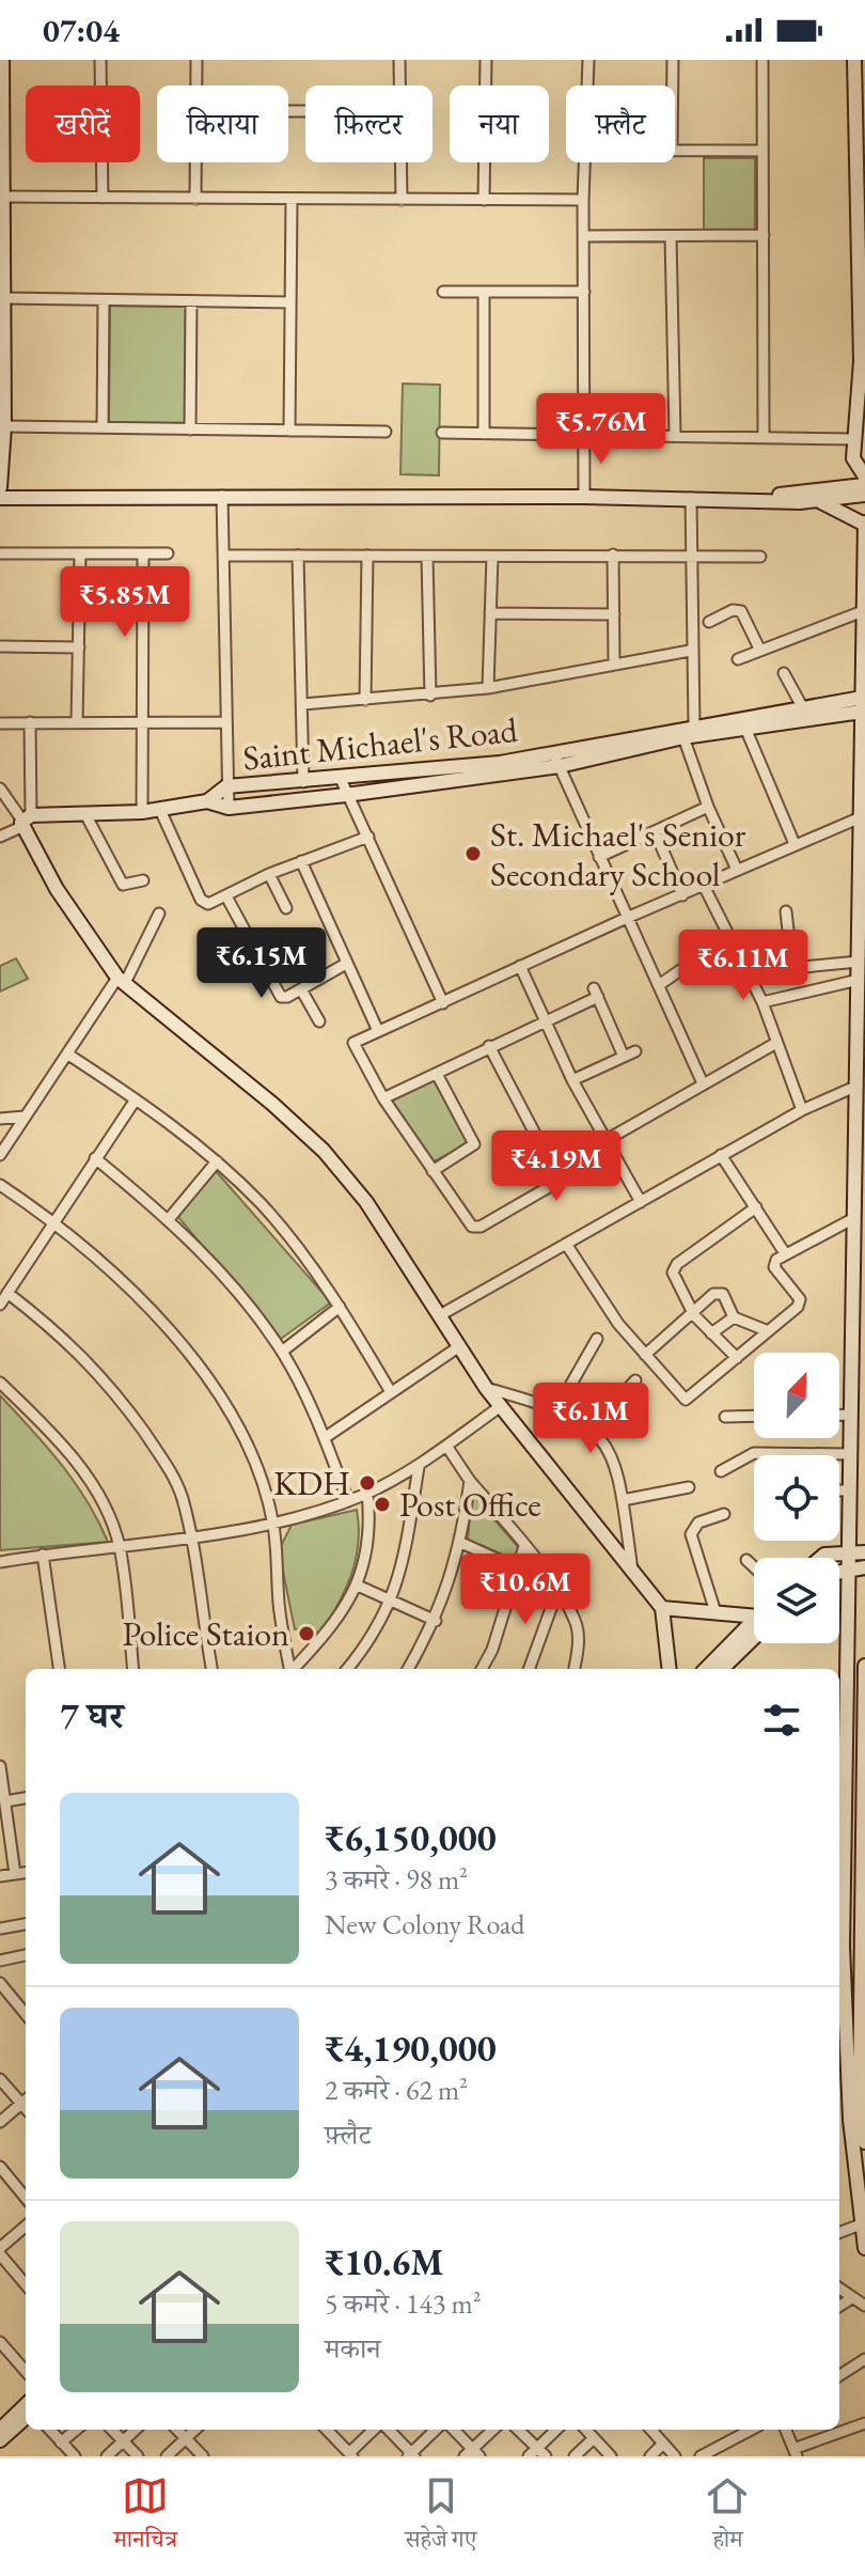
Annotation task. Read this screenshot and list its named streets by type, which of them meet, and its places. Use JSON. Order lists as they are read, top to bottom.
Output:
{
  "streets": {
    "street": ["Saint Michael's Road"]
  },
  "places": [
    "St. Michael's Senior Secondary School",
    "KDH",
    "Post Office",
    "Police Staion"
  ],
  "north": "top right",
  "page": {
    "status": "07:04",
    "chip": [
      "खरीदें",
      "किराया",
      "फ़िल्टर",
      "नया",
      "फ़्लैट"
    ],
    "price": [
      "₹5.76M",
      "₹5.85M",
      "₹6.15M",
      "₹6.11M",
      "₹4.19M",
      "₹6.1M",
      "₹10.6M"
    ],
    "heading": "7 घर",
    "list": [
      {
        "name": "₹6,150,000",
        "note": "3 कमरे · 98 m² · New Colony Road"
      },
      {
        "name": "₹4,190,000",
        "note": "2 कमरे · 62 m² · फ़्लैट"
      },
      {
        "name": "₹10.6M",
        "note": "5 कमरे · 143 m² · मकान"
      }
    ],
    "tabs": ["मानचित्र", "सहेजे गए", "होम"]
  }
}
